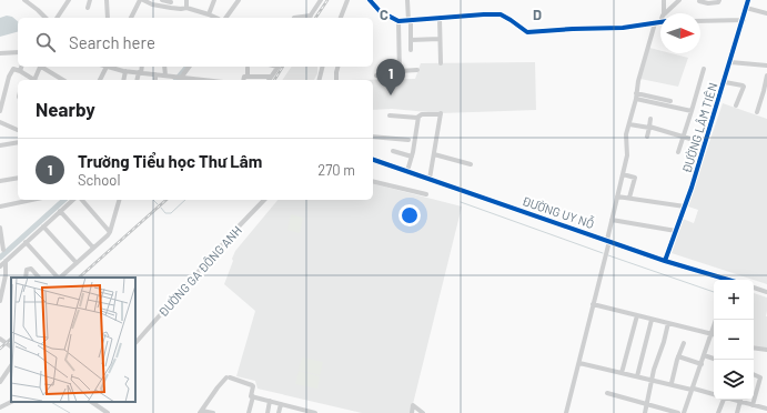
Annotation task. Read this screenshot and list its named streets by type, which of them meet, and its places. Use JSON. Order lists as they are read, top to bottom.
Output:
{
  "streets": {
    "street": ["ĐƯỜNG LÂM TIÊN", "ĐƯỜNG UY NỖ", "ĐƯỜNG GA ĐÔNG ANH"]
  },
  "crossings": [
    ["ĐƯỜNG LÂM TIÊN", "ĐƯỜNG UY NỖ"]
  ],
  "north": "right",
  "page": {
    "search": "Search here",
    "pins": "1",
    "heading": "Nearby",
    "list": [
      {
        "mark": "1",
        "name": "Trường Tiểu học Thư Lâm",
        "note": "School",
        "value": "270 m"
      }
    ],
    "map_buttons": ["+", "−"]
  },
  "grid": {
    "columns": ["C", "D"]
  }
}
